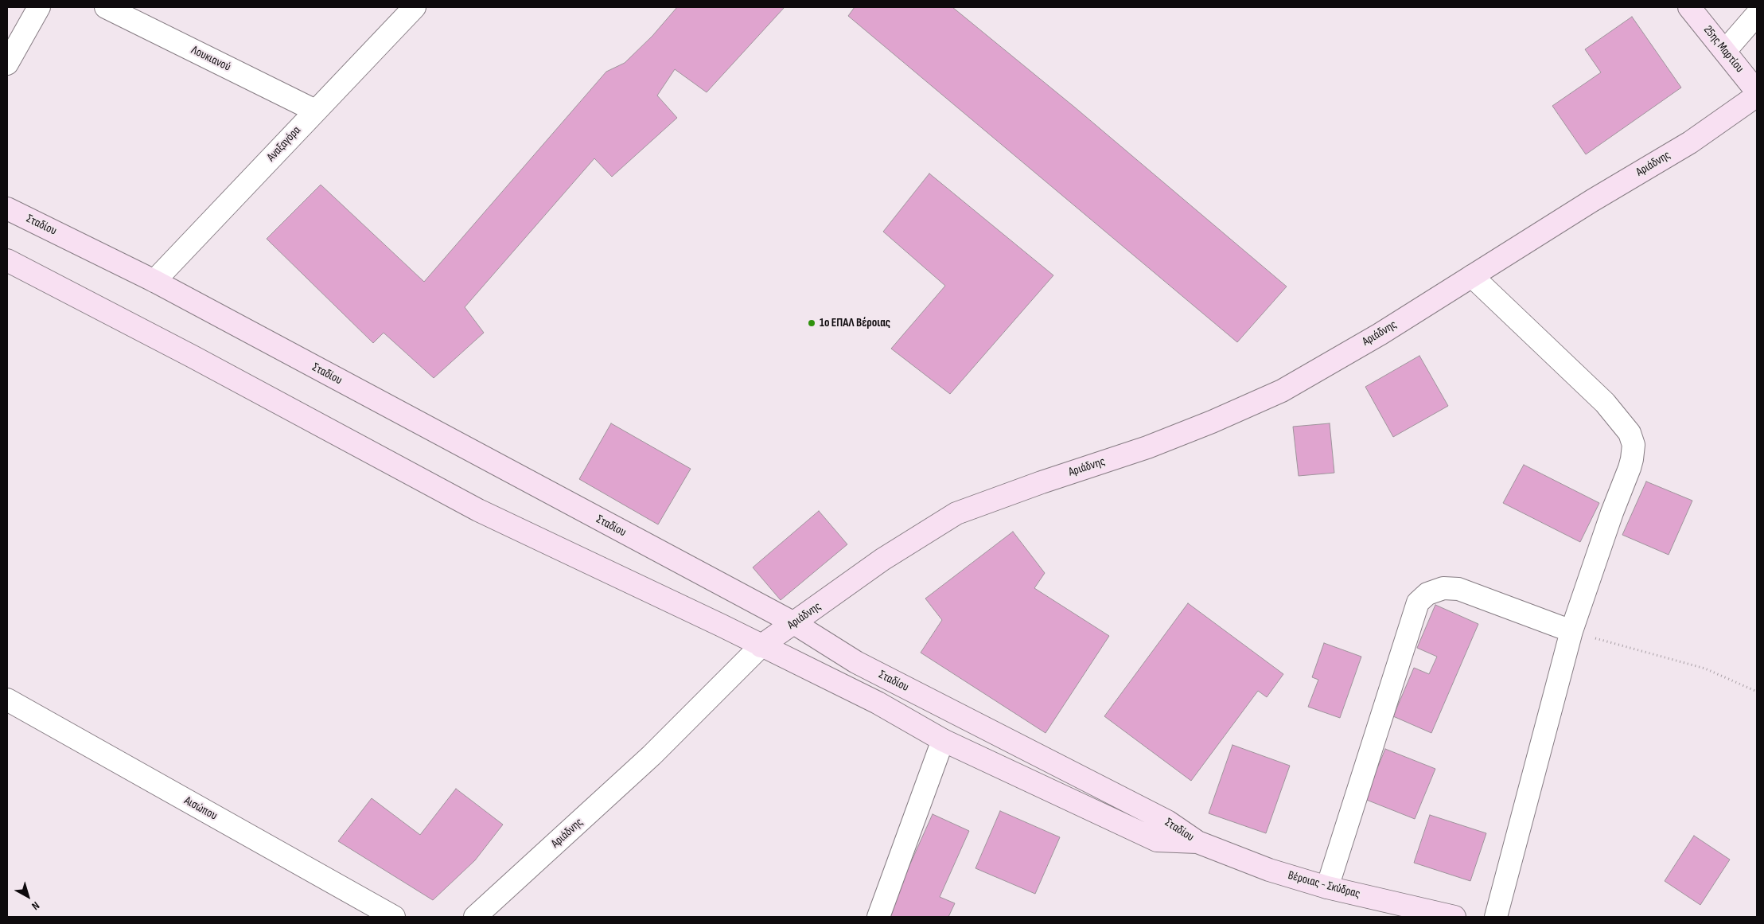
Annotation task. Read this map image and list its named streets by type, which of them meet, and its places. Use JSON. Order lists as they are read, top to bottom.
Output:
{
  "streets": {
    "main road": [
      "25ης Μαρτίου",
      "Αριάδνης",
      "Σταδίου",
      "Βέροιας - Σκύδρας"
    ],
    "street": ["Λουκιανού", "Αναξαγόρα", "Αισώπου"]
  },
  "crossings": [
    ["Λουκιανού", "Αναξαγόρα"],
    ["Αναξαγόρα", "Σταδίου"],
    ["Αριάδνης", "Σταδίου"],
    ["Σταδίου", "Βέροιας - Σκύδρας"]
  ],
  "places": ["1ο ΕΠΑΛ Βέροιας"],
  "north": "bottom right"
}
